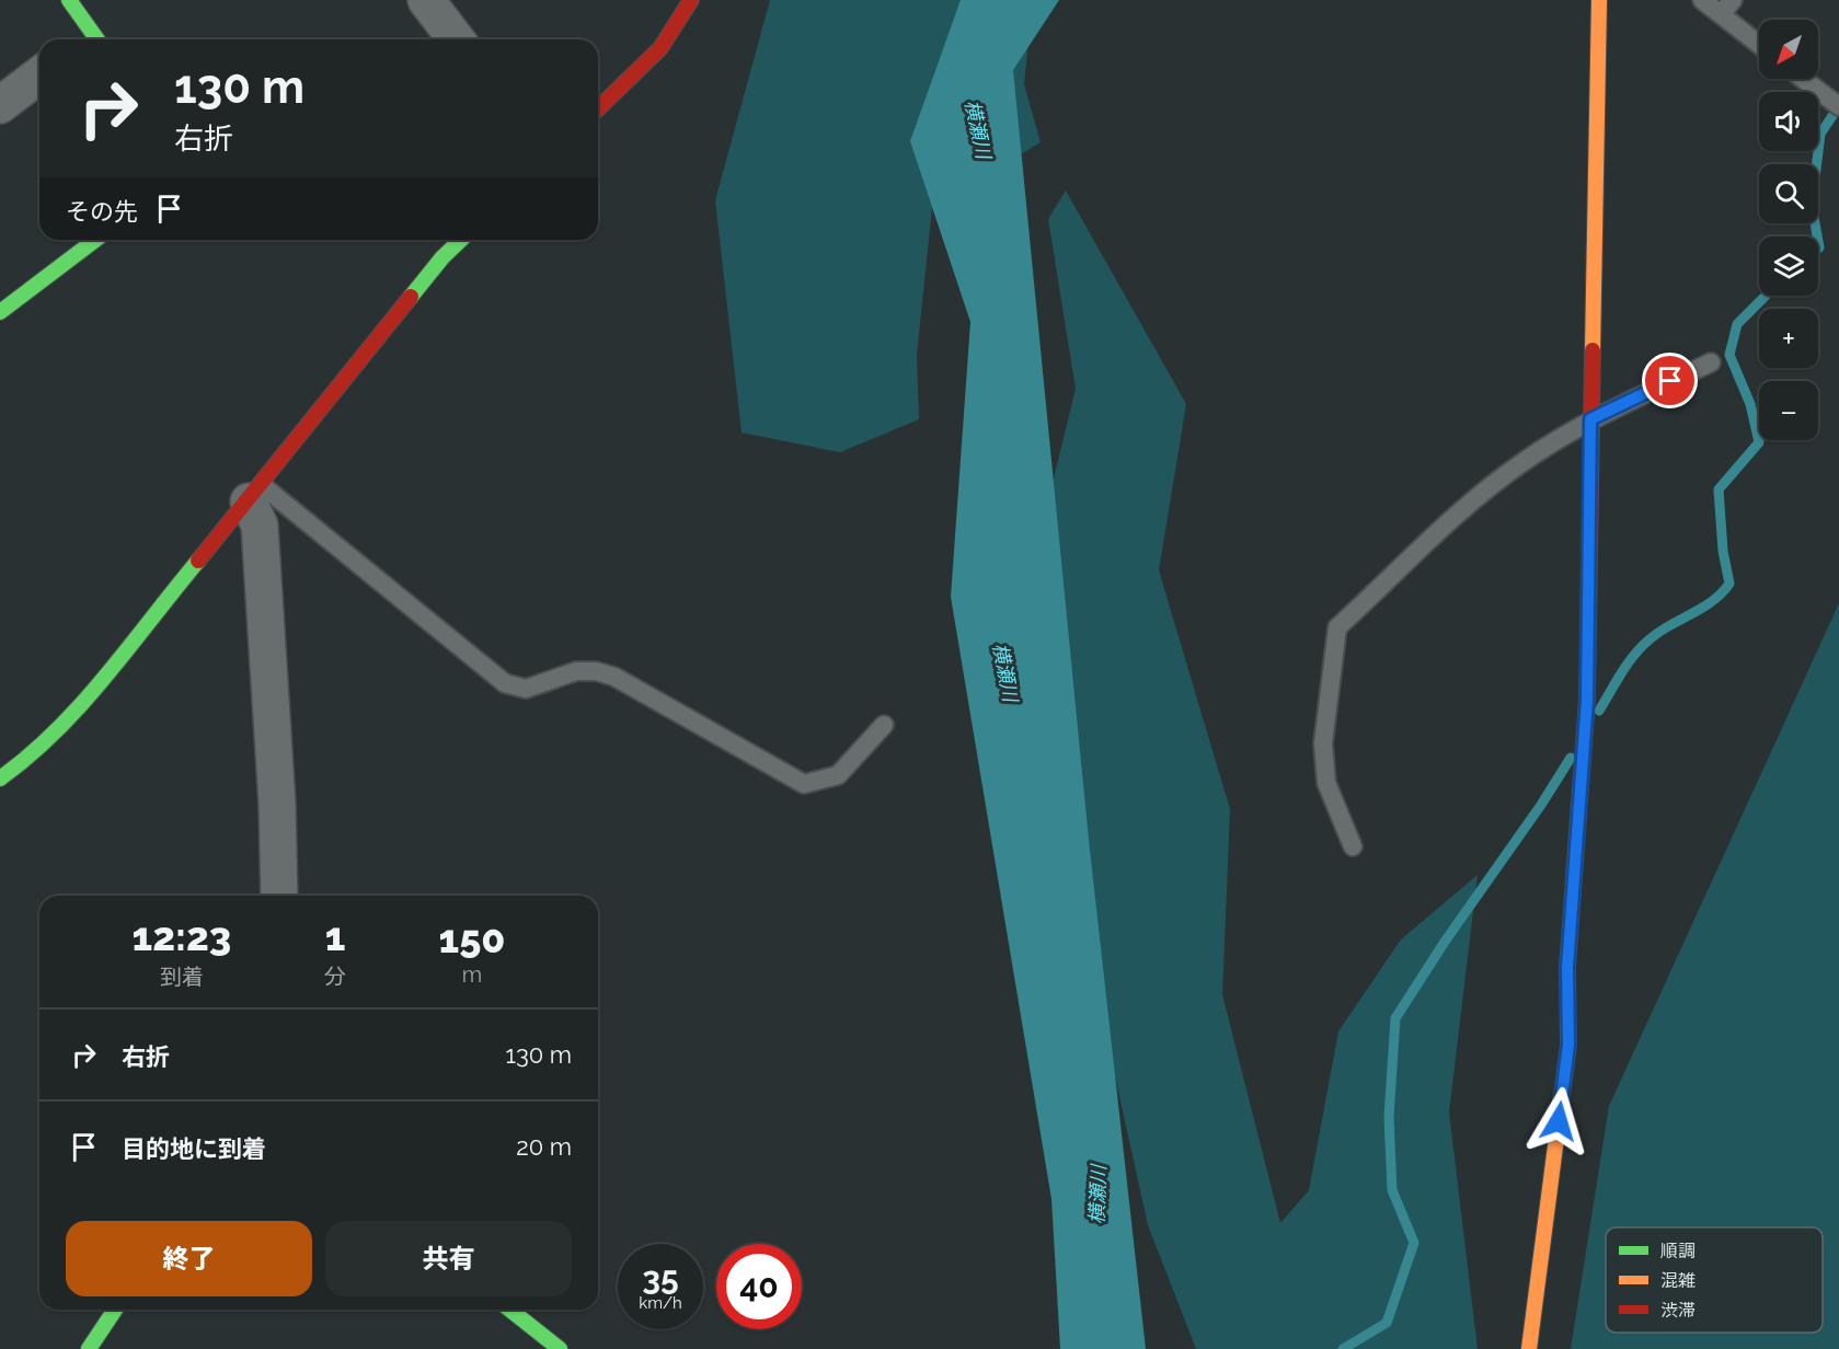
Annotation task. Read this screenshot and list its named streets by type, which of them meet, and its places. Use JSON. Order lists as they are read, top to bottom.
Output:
{
  "water": ["横瀬川"],
  "legend": ["順調", "混雑", "渋滞"],
  "north": "bottom left",
  "page": {
    "map_buttons": ["+", "−"],
    "turn": ["130 m", "右折"],
    "then": "その先",
    "eta": [
      "12:23",
      "到着",
      "1",
      "分",
      "150",
      "m"
    ],
    "list": [
      {
        "name": "右折",
        "value": "130 m"
      },
      {
        "name": "目的地に到着",
        "value": "20 m"
      }
    ],
    "buttons": ["終了", "共有"],
    "speed": "35 km/h",
    "limit": "40"
  }
}
